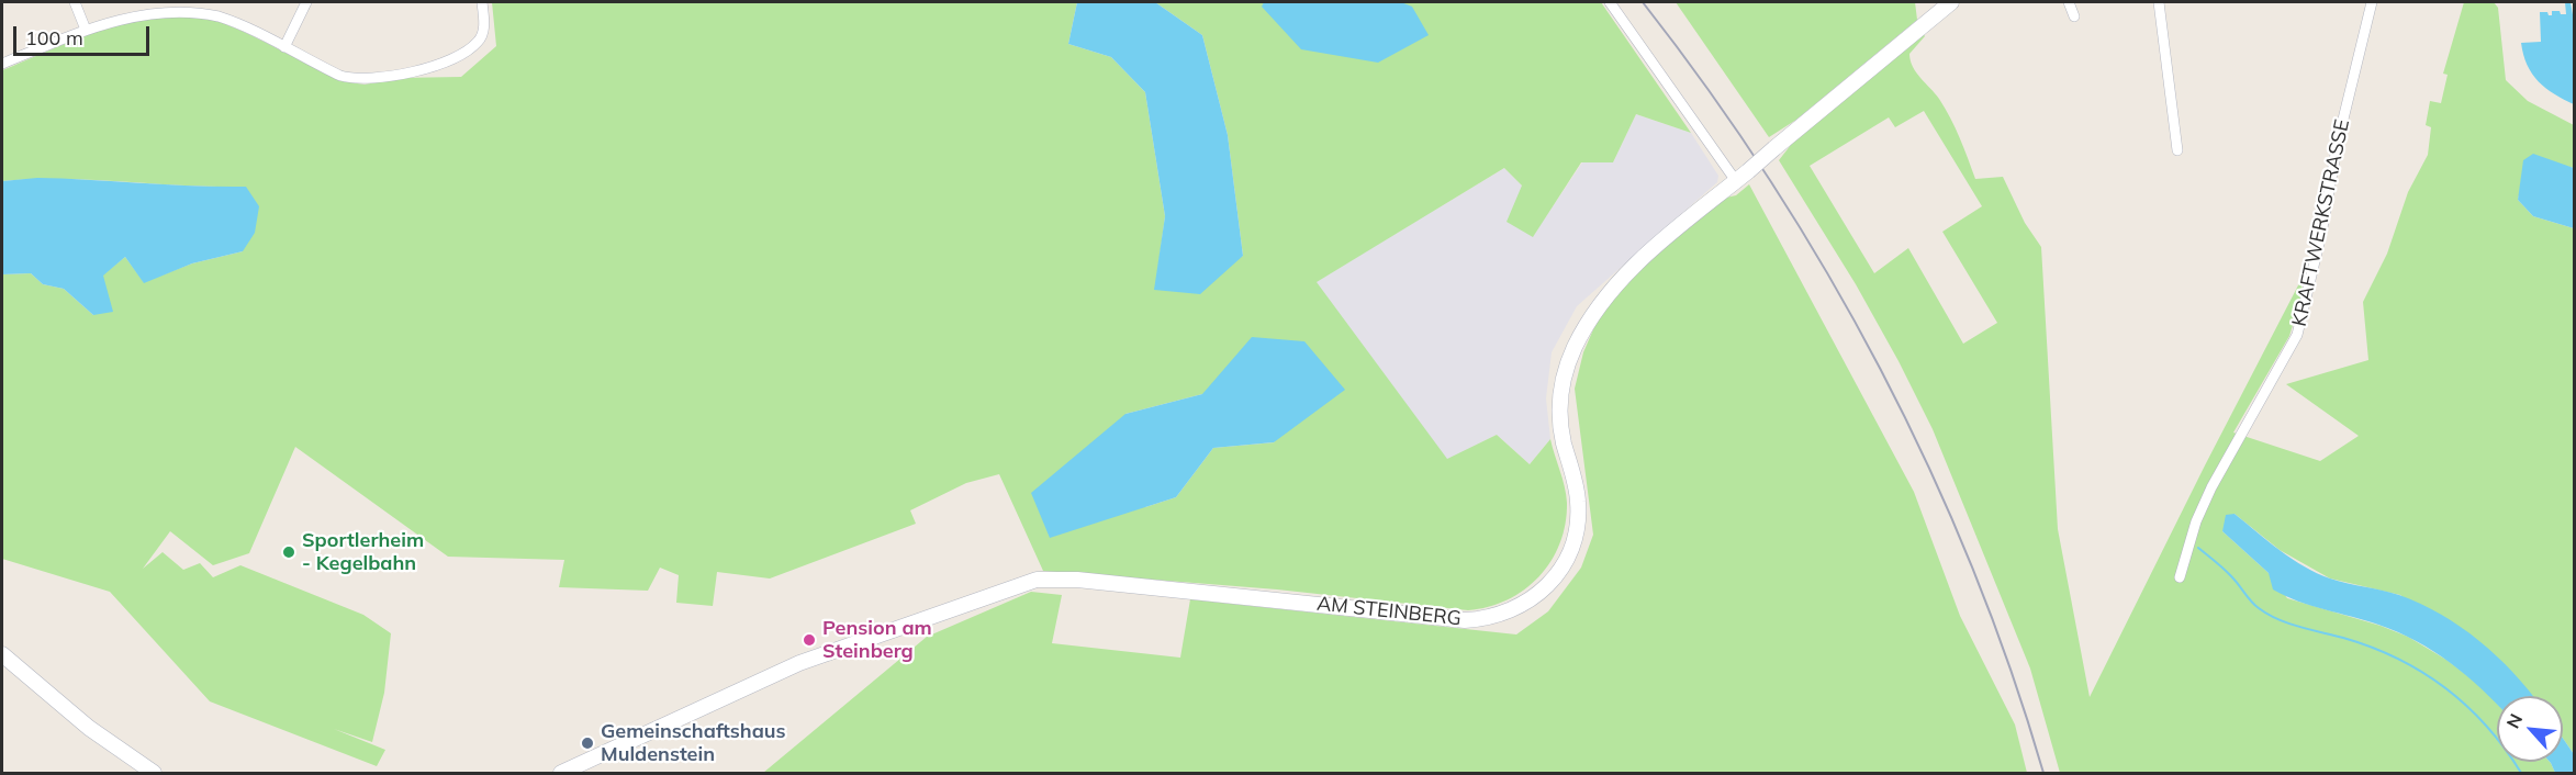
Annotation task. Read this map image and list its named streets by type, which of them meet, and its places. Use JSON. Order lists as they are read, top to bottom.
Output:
{
  "streets": {
    "main road": ["AM STEINBERG"],
    "street": ["KRAFTWERKSTRASSE"]
  },
  "places": ["Sportlerheim - Kegelbahn", "Pension am Steinberg", "Gemeinschaftshaus Muldenstein"],
  "scale_bar": "100 m",
  "north": "top left"
}
